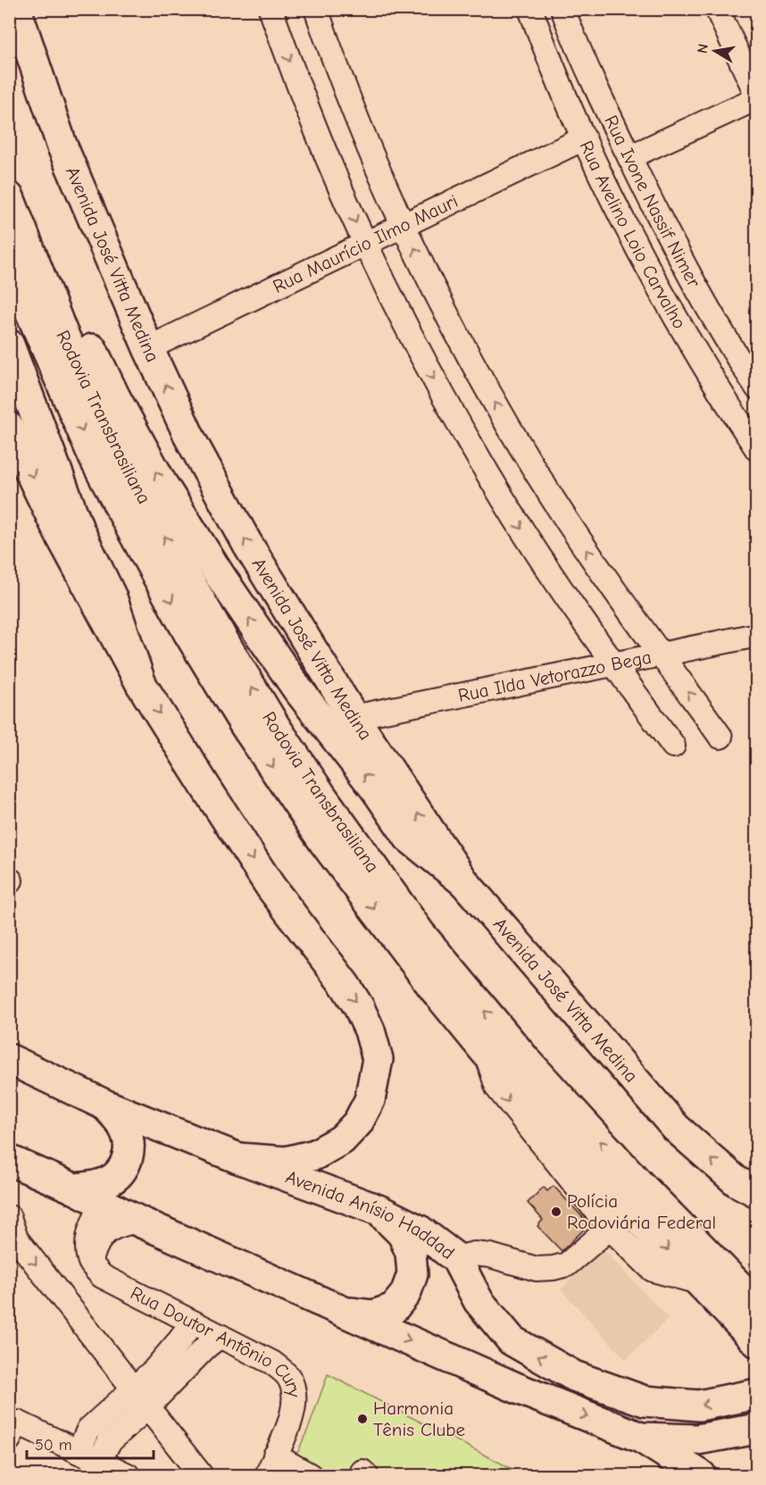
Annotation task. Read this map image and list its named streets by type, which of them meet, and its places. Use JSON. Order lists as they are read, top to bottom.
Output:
{
  "streets": {
    "main road": ["Avenida José Vitta Medina", "Rodovia Transbrasiliana", "Avenida Anísio Haddad"],
    "street": [
      "Rua Ivone Nassif Nimer",
      "Rua Avelino Loio Carvalho",
      "Rua Maurício Ilmo Mauri",
      "Rua Ilda Vetorazzo Bega",
      "Rua Doutor Antônio Cury"
    ]
  },
  "crossings": [
    ["Rua Avelino Loio Carvalho", "Rua Maurício Ilmo Mauri"],
    ["Rua Maurício Ilmo Mauri", "Avenida José Vitta Medina"],
    ["Avenida José Vitta Medina", "Rua Ilda Vetorazzo Bega"]
  ],
  "places": ["Polícia Rodoviária Federal", "Harmonia Tênis Clube"],
  "scale_bar": "50 m",
  "north": "left"
}
